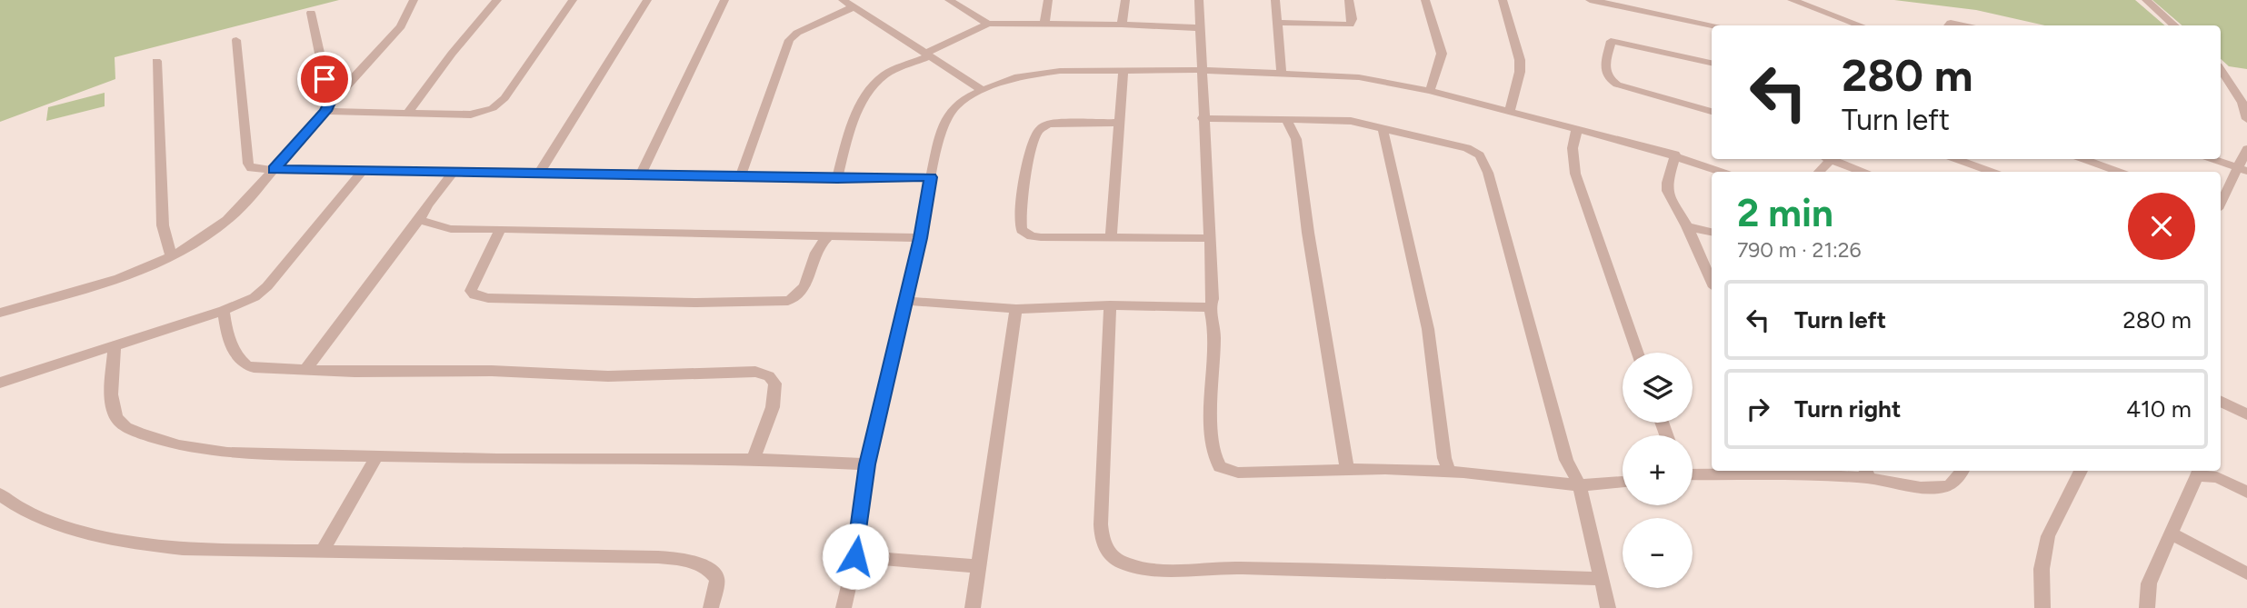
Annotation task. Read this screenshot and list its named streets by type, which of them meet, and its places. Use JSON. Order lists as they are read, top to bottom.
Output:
{
  "page": {
    "turn": ["280 m", "Turn left"],
    "heading": ["2 min", "790 m · 21:26"],
    "list": [
      {
        "name": "Turn left",
        "value": "280 m"
      },
      {
        "name": "Turn right",
        "value": "410 m"
      }
    ],
    "map_buttons": ["+", "−"]
  }
}
